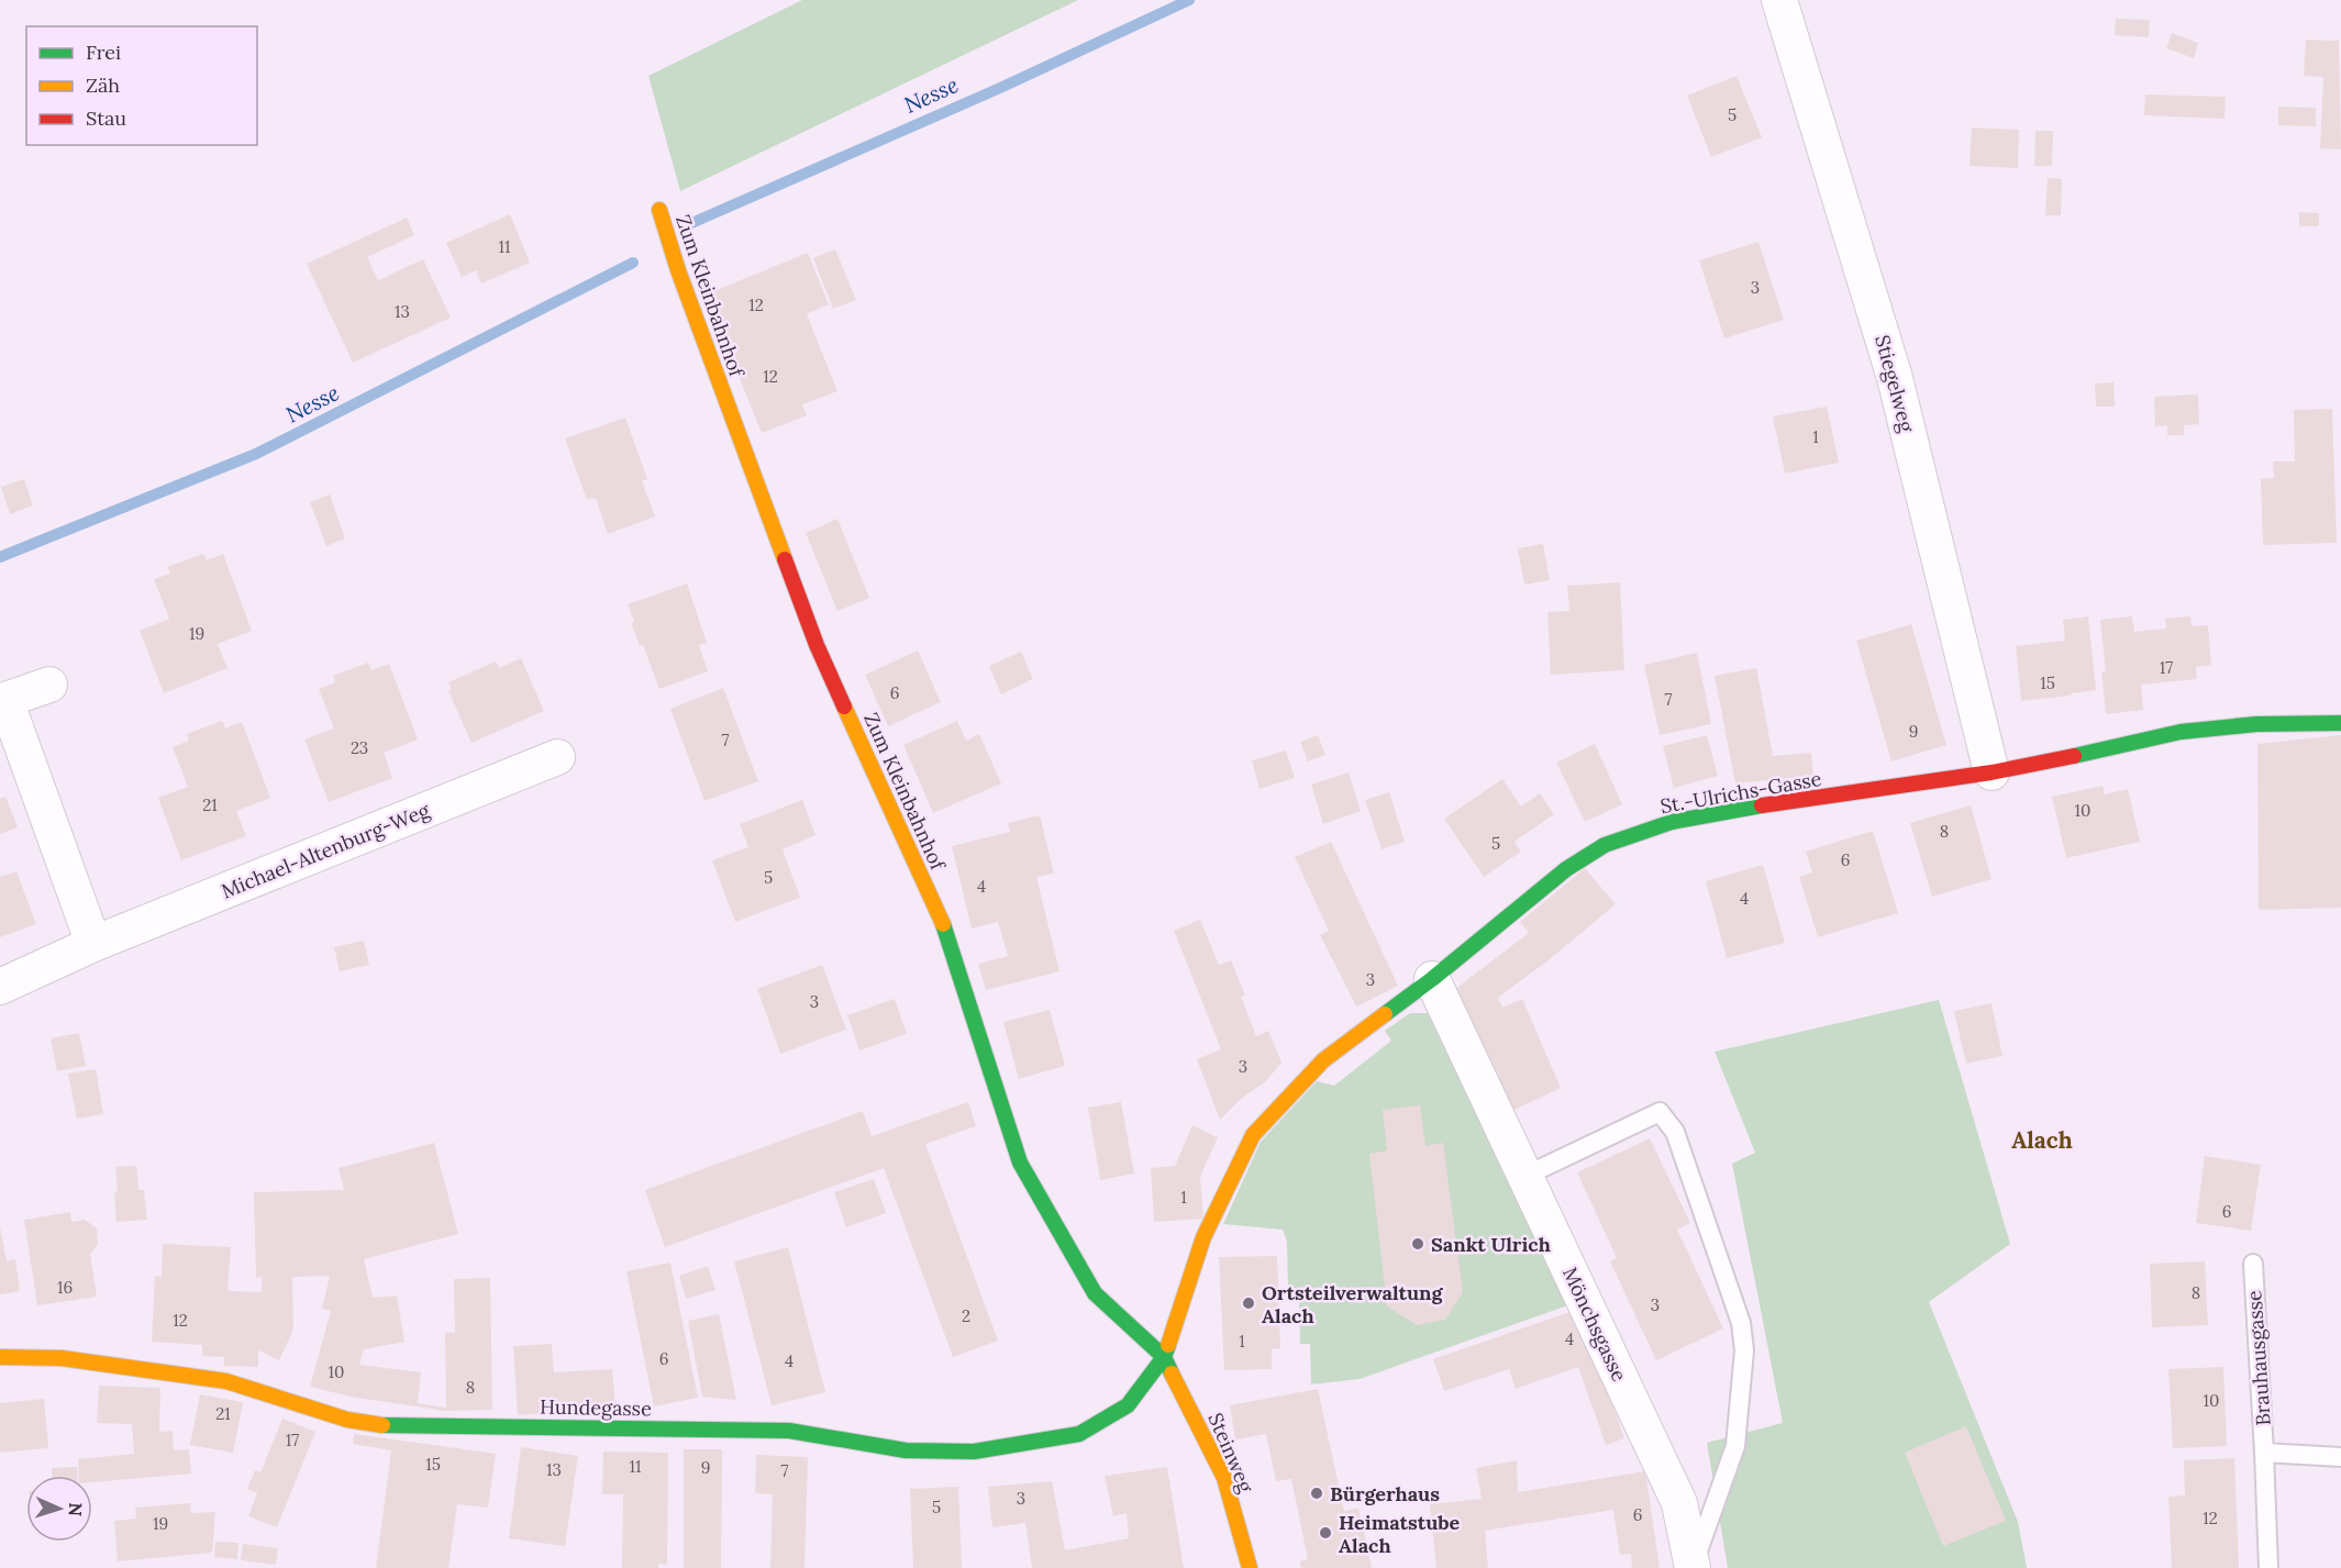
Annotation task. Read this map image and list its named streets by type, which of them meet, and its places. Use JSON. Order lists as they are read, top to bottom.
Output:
{
  "streets": {
    "street": [
      "Zum Kleinbahnhof",
      "Stiegelweg",
      "St.-Ulrichs-Gasse",
      "Michael-Altenburg-Weg",
      "Mönchsgasse",
      "Hundegasse",
      "Steinweg"
    ],
    "lane": ["Brauhausgasse"]
  },
  "crossings": [
    ["Zum Kleinbahnhof", "St.-Ulrichs-Gasse"],
    ["Zum Kleinbahnhof", "Hundegasse"],
    ["Zum Kleinbahnhof", "Steinweg"],
    ["Stiegelweg", "St.-Ulrichs-Gasse"],
    ["St.-Ulrichs-Gasse", "Mönchsgasse"],
    ["St.-Ulrichs-Gasse", "Hundegasse"],
    ["St.-Ulrichs-Gasse", "Steinweg"],
    ["Hundegasse", "Steinweg"]
  ],
  "districts": ["Alach"],
  "water": ["Nesse"],
  "places": [
    "Sankt Ulrich",
    "Ortsteilverwaltung Alach",
    "Bürgerhaus",
    "Heimatstube Alach"
  ],
  "house_numbers": [
    "5",
    "11",
    "3",
    "12",
    "13",
    "12",
    "1",
    "19",
    "17",
    "15",
    "6",
    "7",
    "9",
    "7",
    "23",
    "21",
    "10",
    "8",
    "5",
    "6",
    "5",
    "4",
    "4",
    "3",
    "3",
    "3",
    "1",
    "6",
    "16",
    "8",
    "3",
    "2",
    "12",
    "4",
    "1",
    "6",
    "4",
    "10",
    "8",
    "10",
    "21",
    "17",
    "15",
    "11",
    "9",
    "13",
    "7",
    "3",
    "5",
    "6",
    "12",
    "19"
  ],
  "legend": ["Frei", "Zäh", "Stau"],
  "north": "right"
}
